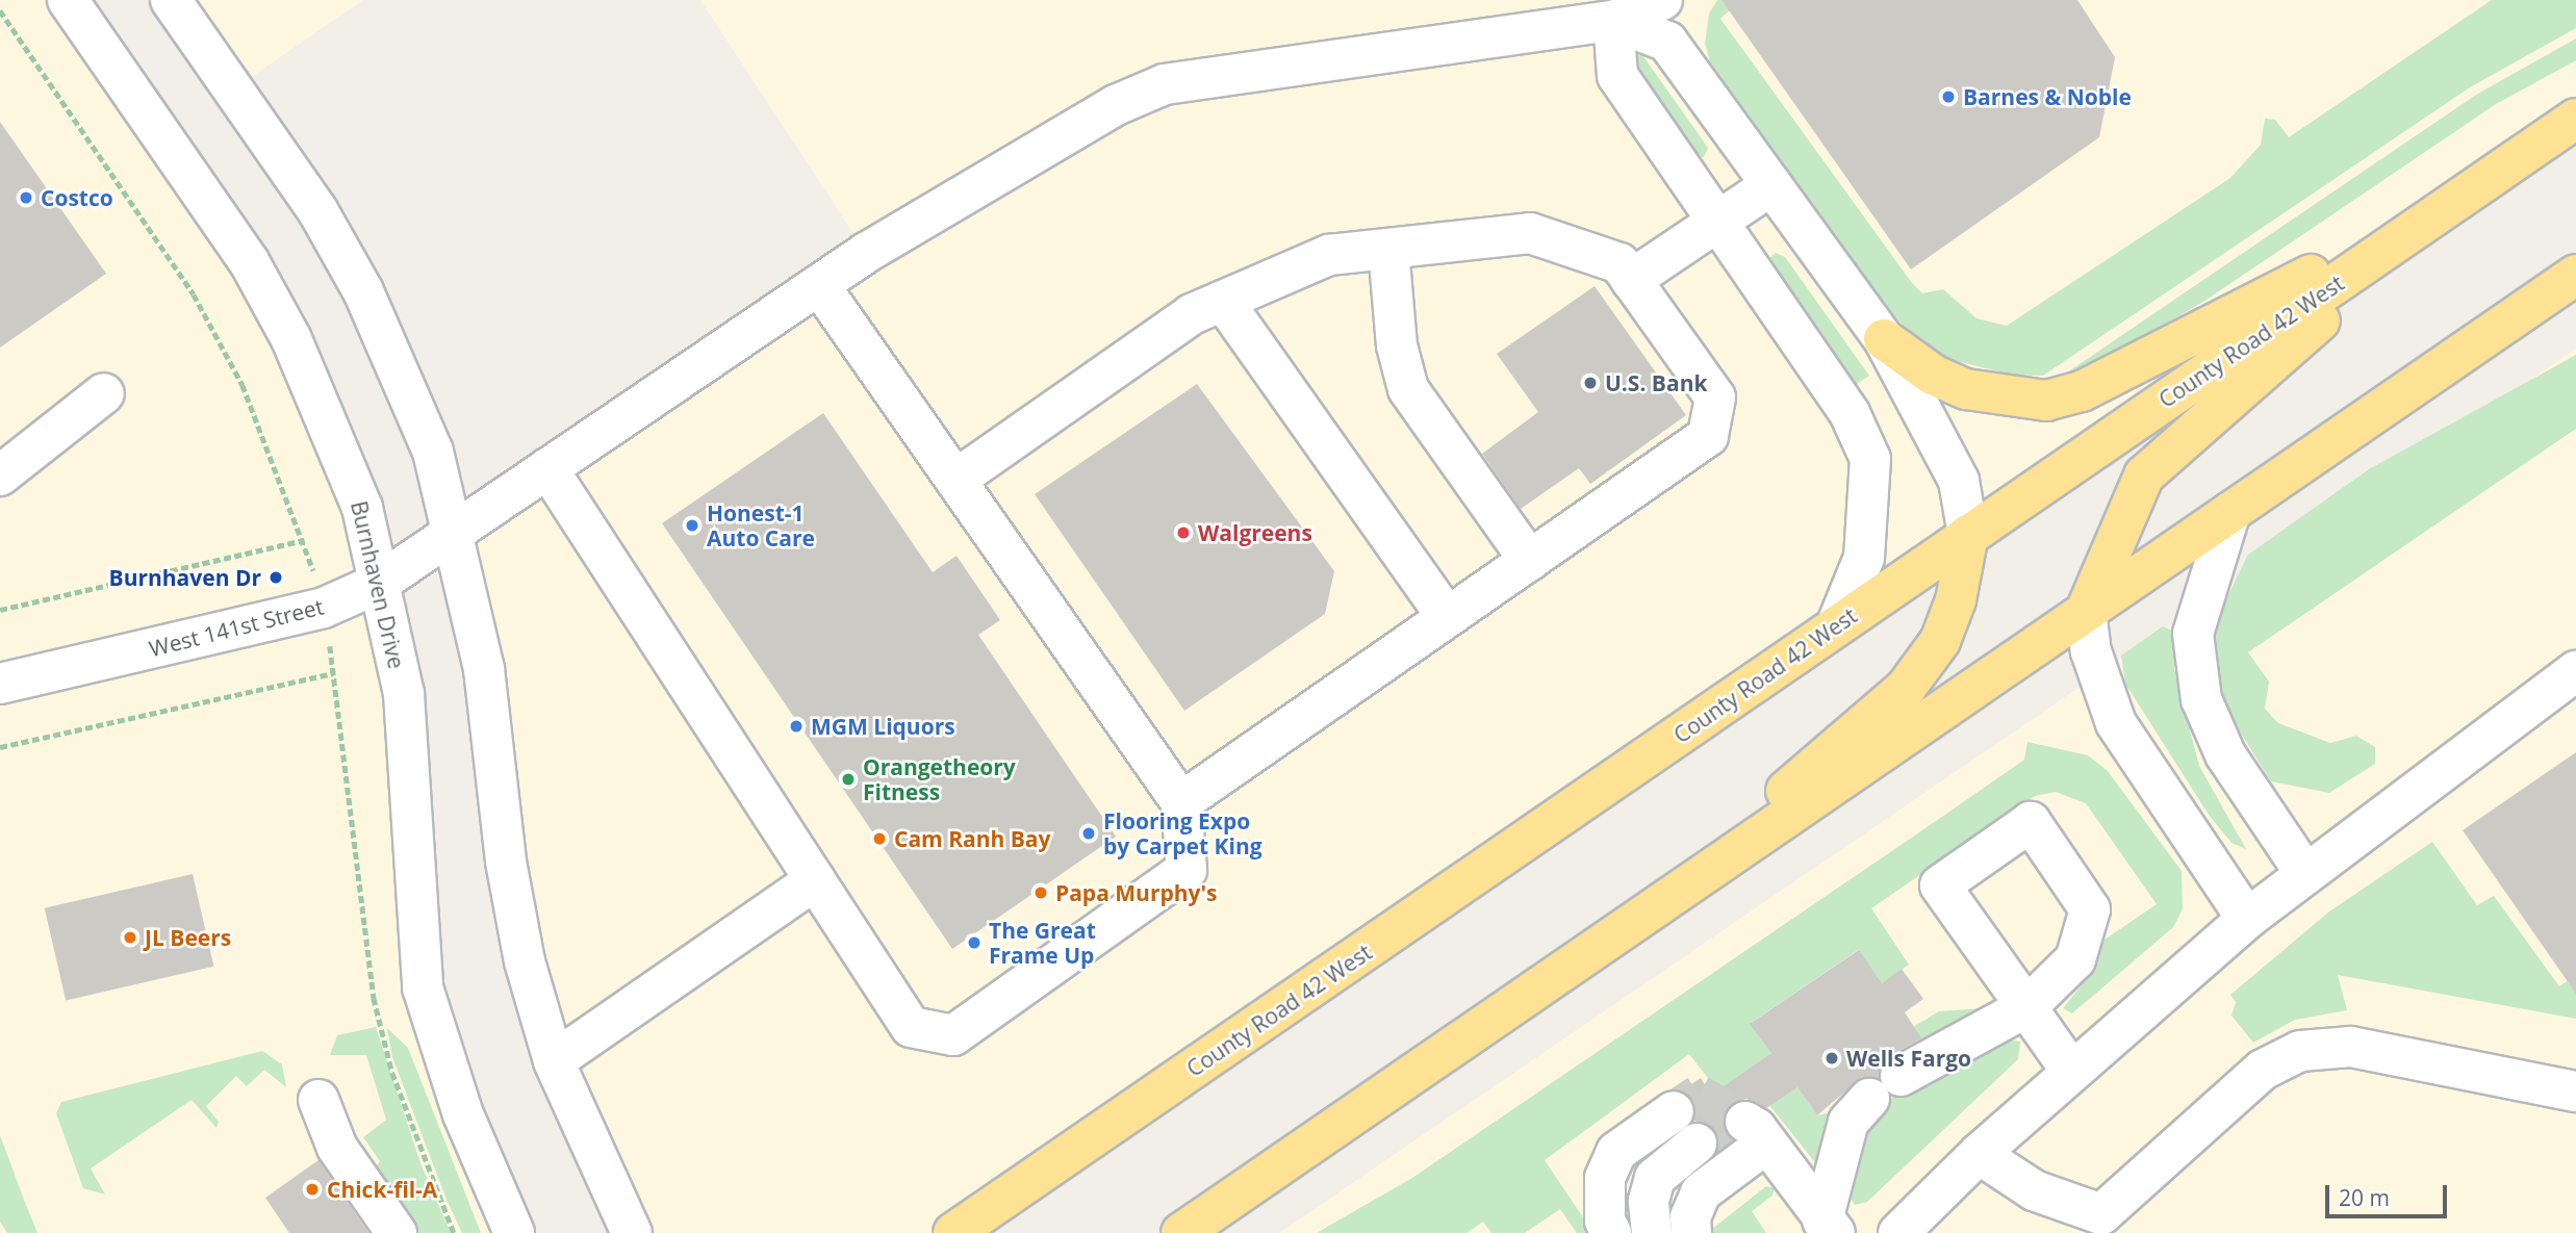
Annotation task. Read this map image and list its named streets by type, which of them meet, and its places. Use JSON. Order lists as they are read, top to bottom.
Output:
{
  "streets": {
    "highway": ["County Road 42 West"],
    "street": ["Burnhaven Drive", "West 141st Street"]
  },
  "crossings": [
    ["Burnhaven Drive", "West 141st Street"]
  ],
  "places": [
    "Barnes & Noble",
    "Costco",
    "U.S. Bank",
    "Honest-1 Auto Care",
    "Walgreens",
    "Burnhaven Dr",
    "MGM Liquors",
    "Orangetheory Fitness",
    "Flooring Expo by Carpet King",
    "Cam Ranh Bay",
    "Papa Murphy's",
    "JL Beers",
    "The Great Frame Up",
    "Wells Fargo",
    "Chick-fil-A"
  ],
  "scale_bar": "20 m"
}
